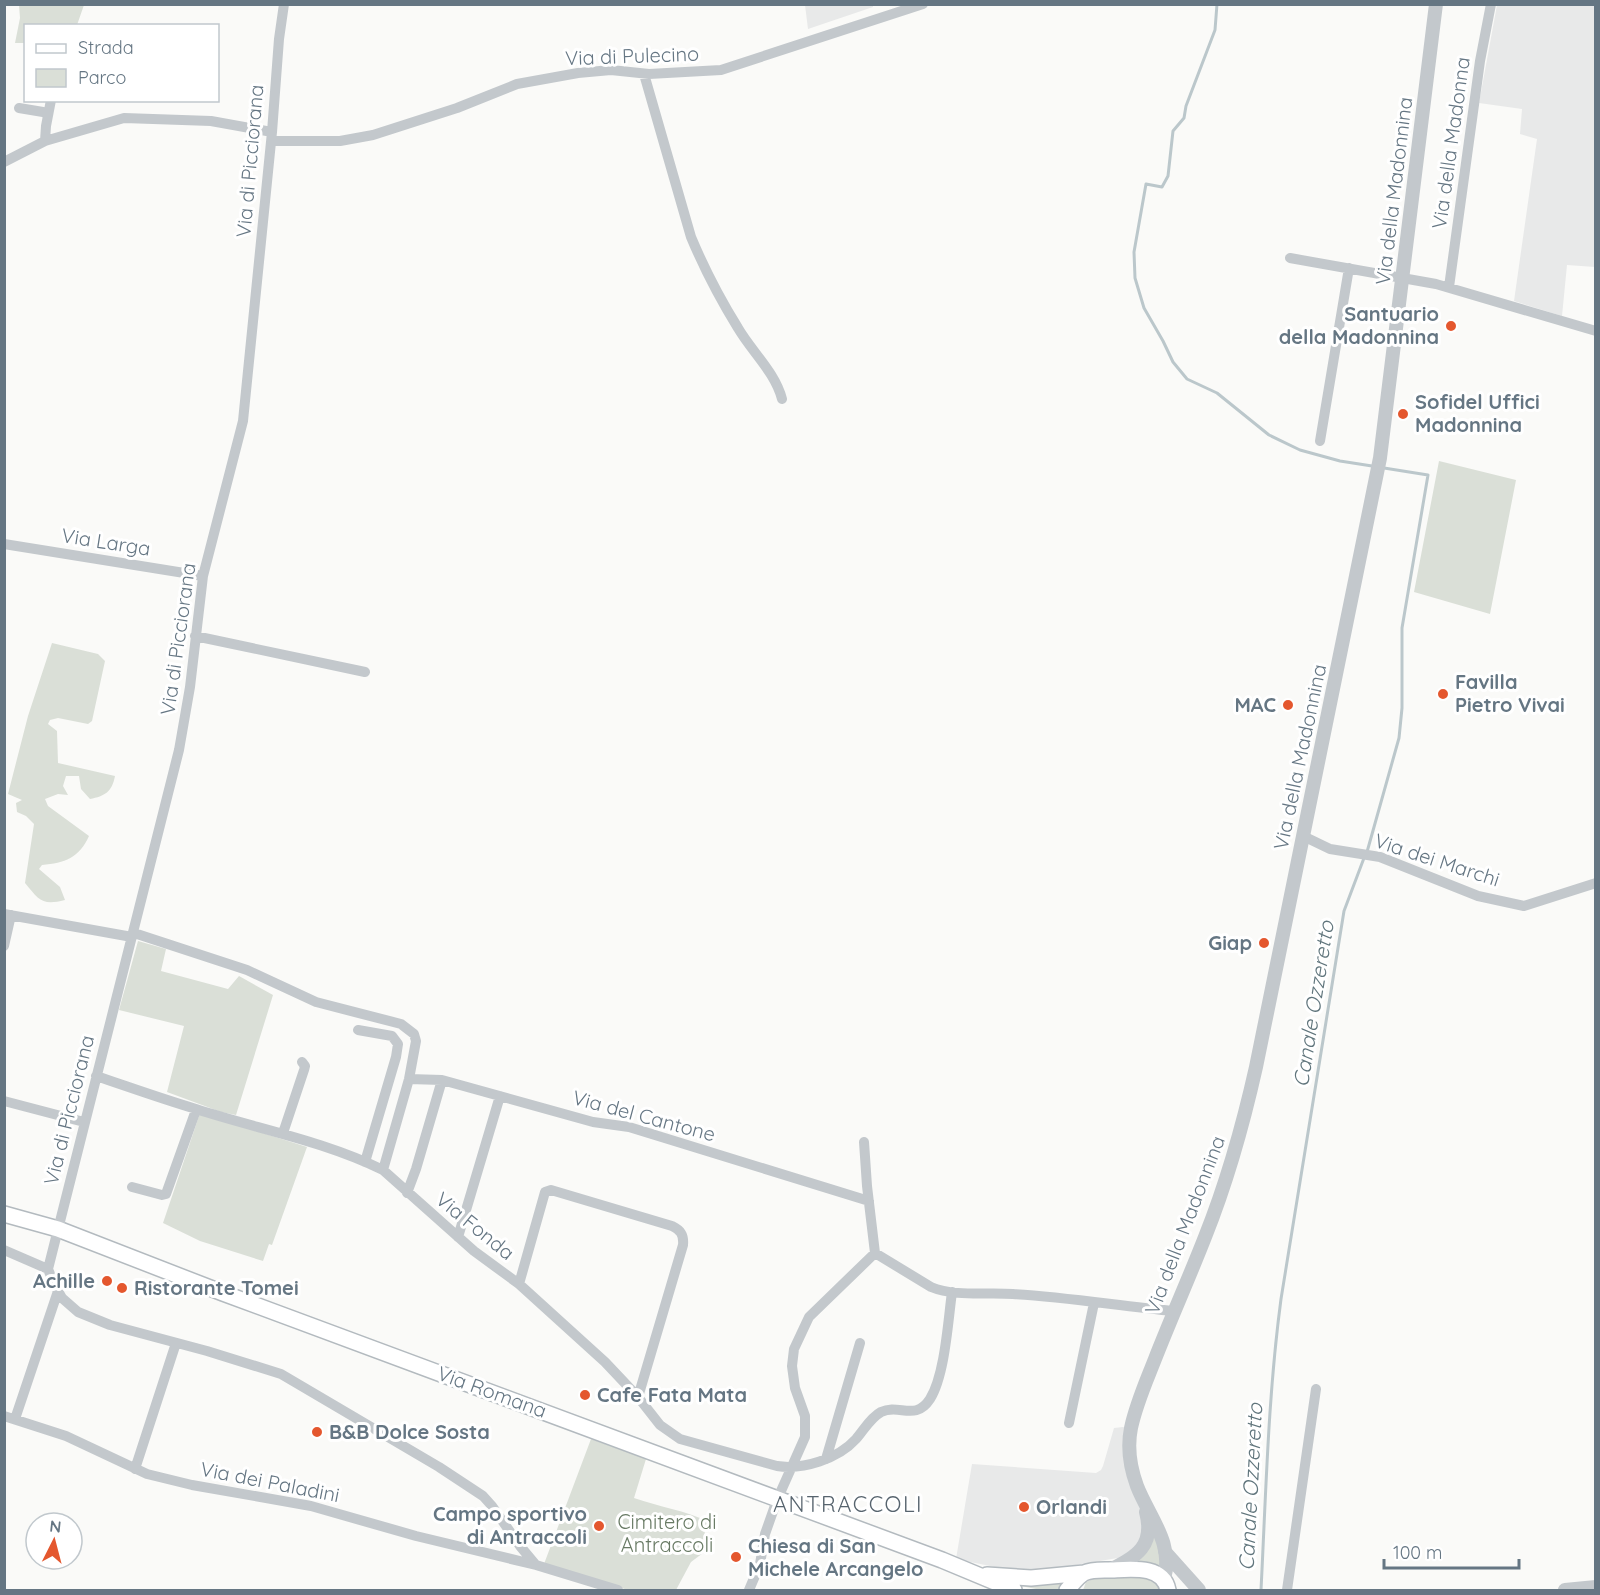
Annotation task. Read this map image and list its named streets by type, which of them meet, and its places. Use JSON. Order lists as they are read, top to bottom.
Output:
{
  "streets": {
    "main road": ["Via Romana"],
    "street": [
      "Via di Pulecino",
      "Via della Madonna",
      "Via di Picciorana",
      "Via della Madonnina",
      "Via Larga",
      "Via dei Marchi",
      "Via del Cantone",
      "Via Fonda",
      "Via dei Paladini"
    ]
  },
  "crossings": [
    ["Via di Pulecino", "Via di Picciorana"],
    ["Via di Picciorana", "Via Larga"],
    ["Via di Picciorana", "Via Fonda"],
    ["Via di Picciorana", "Via Romana"],
    ["Via della Madonnina", "Via dei Marchi"]
  ],
  "districts": ["ANTRACCOLI"],
  "water": ["Canale Ozzeretto"],
  "parks": ["Cimitero di Antraccoli"],
  "places": [
    "Santuario della Madonnina",
    "Sofidel Uffici Madonnina",
    "Favilla Pietro Vivai",
    "MAC",
    "Giap",
    "Achille",
    "Ristorante Tomei",
    "Cafe Fata Mata",
    "B&B Dolce Sosta",
    "Orlandi",
    "Campo sportivo di Antraccoli",
    "Chiesa di San Michele Arcangelo"
  ],
  "legend": ["Strada", "Parco"],
  "scale_bar": "100 m",
  "north": "top"
}
